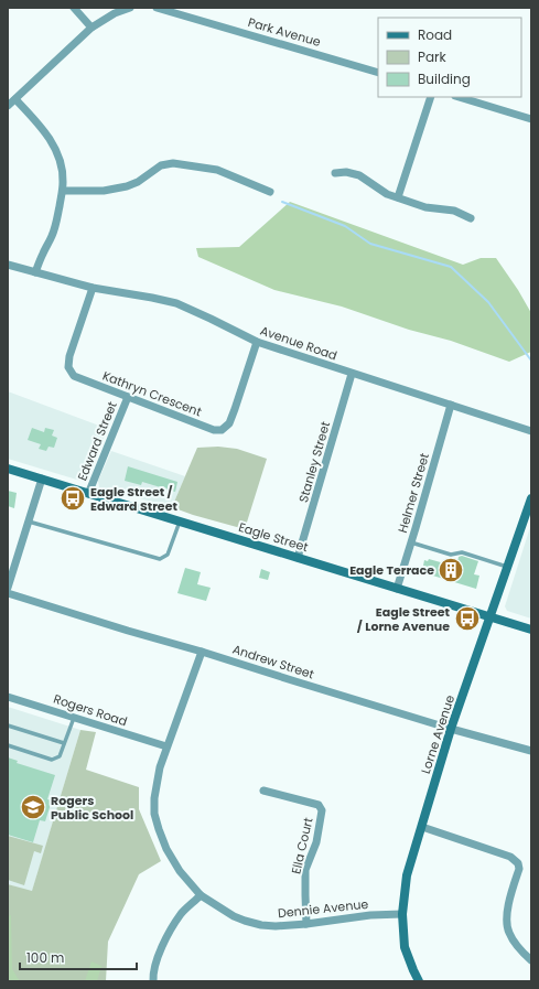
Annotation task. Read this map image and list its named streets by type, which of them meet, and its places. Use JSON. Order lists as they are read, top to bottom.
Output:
{
  "streets": {
    "main road": ["Eagle Street", "Lorne Avenue"],
    "street": [
      "Park Avenue",
      "Avenue Road",
      "Kathryn Crescent",
      "Edward Street",
      "Stanley Street",
      "Helmer Street",
      "Andrew Street",
      "Rogers Road",
      "Ella Court",
      "Dennie Avenue"
    ]
  },
  "crossings": [
    ["Avenue Road", "Kathryn Crescent"],
    ["Avenue Road", "Stanley Street"],
    ["Avenue Road", "Helmer Street"],
    ["Kathryn Crescent", "Edward Street"],
    ["Edward Street", "Eagle Street"],
    ["Stanley Street", "Eagle Street"],
    ["Helmer Street", "Eagle Street"],
    ["Eagle Street", "Lorne Avenue"],
    ["Andrew Street", "Lorne Avenue"],
    ["Andrew Street", "Dennie Avenue"],
    ["Rogers Road", "Dennie Avenue"],
    ["Lorne Avenue", "Dennie Avenue"],
    ["Ella Court", "Dennie Avenue"]
  ],
  "places": {
    "bus stop": ["Eagle Street / Edward Street", "Eagle Street / Lorne Avenue"],
    "building": ["Eagle Terrace"],
    "school or university": ["Rogers Public School"]
  },
  "legend": ["Road", "Park", "Building"],
  "scale_bar": "100 m"
}
